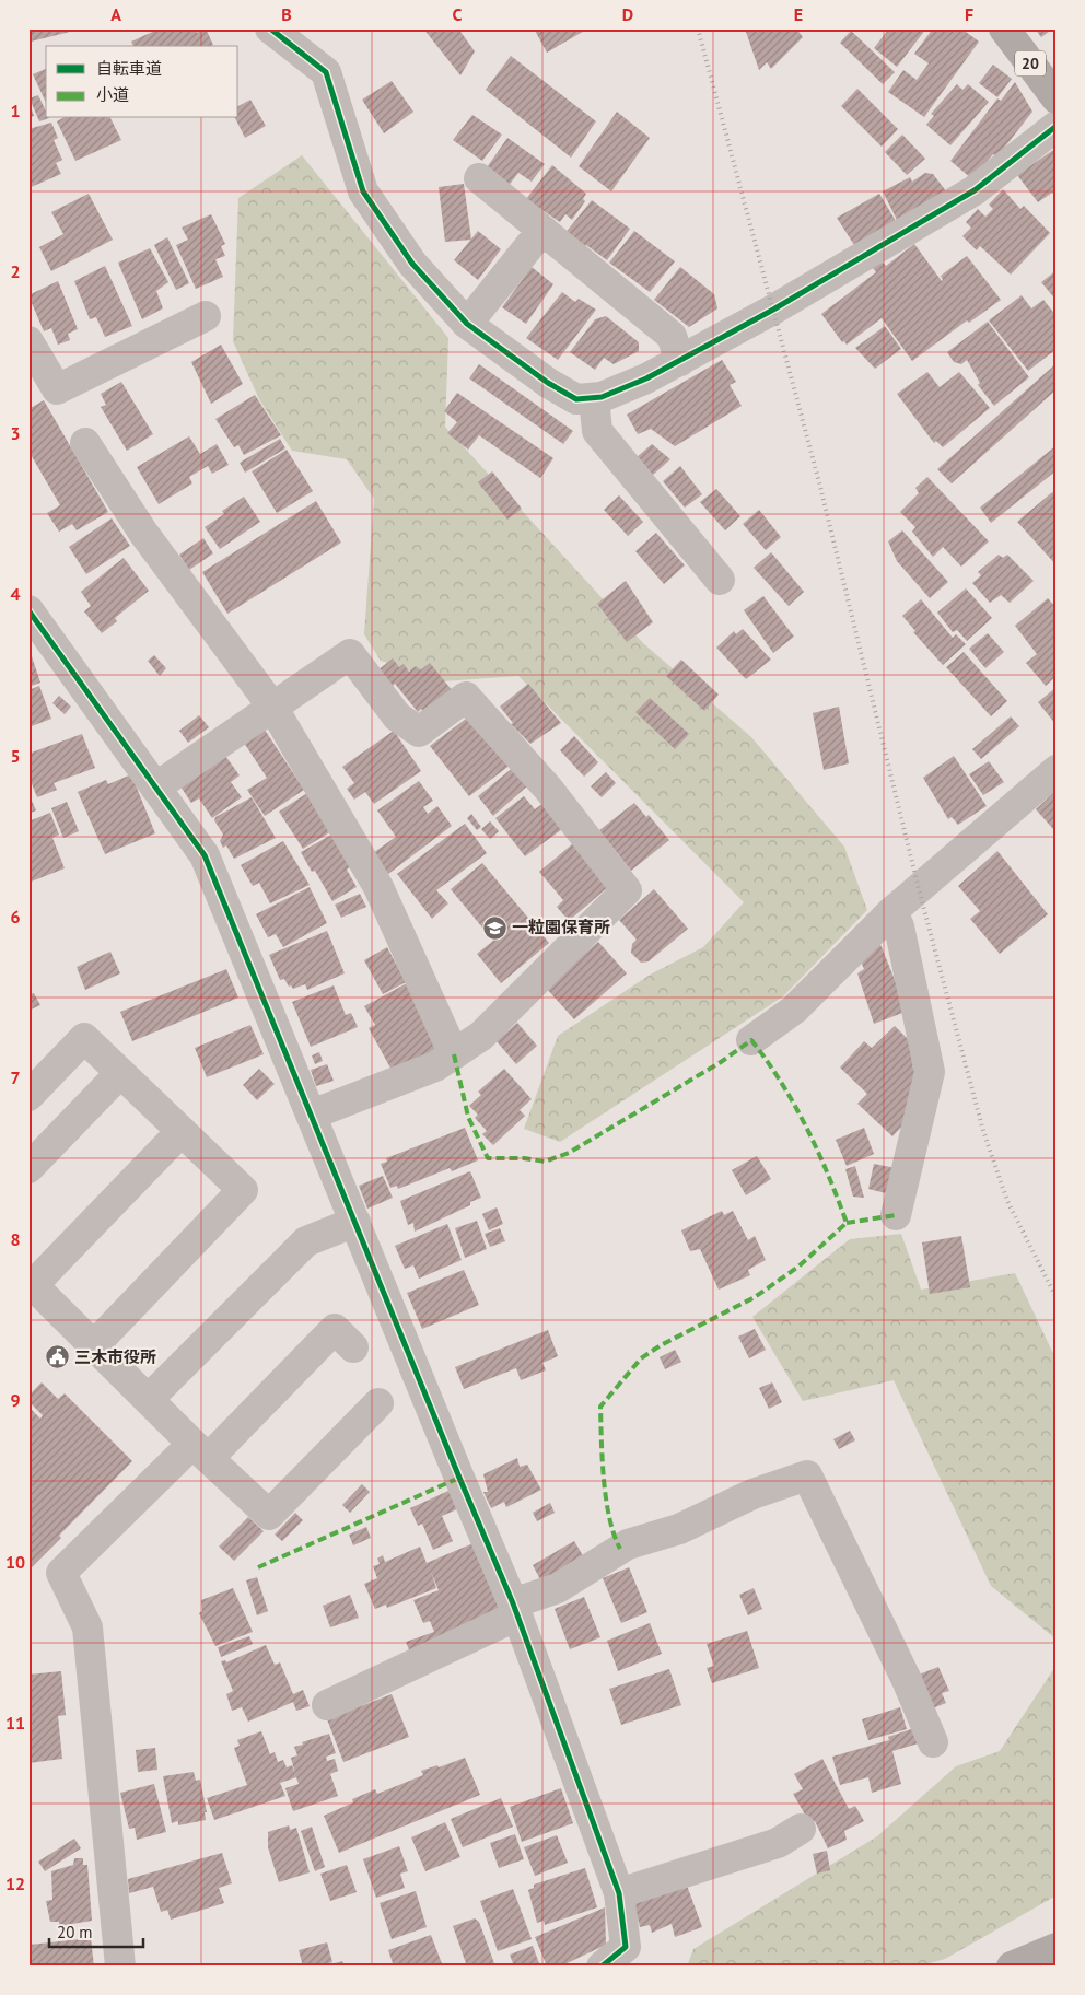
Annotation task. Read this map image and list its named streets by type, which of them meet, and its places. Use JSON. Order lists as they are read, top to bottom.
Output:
{
  "streets": {
    "main road": ["20"]
  },
  "places": {
    "school or university": ["一粒園保育所"],
    "public building": ["三木市役所"]
  },
  "legend": ["自転車道", "小道"],
  "scale_bar": "20 m",
  "grid": {
    "columns": [
      "A",
      "B",
      "C",
      "D",
      "E",
      "F"
    ],
    "rows": [
      "1",
      "2",
      "3",
      "4",
      "5",
      "6",
      "7",
      "8",
      "9",
      "10",
      "11",
      "12"
    ]
  }
}
